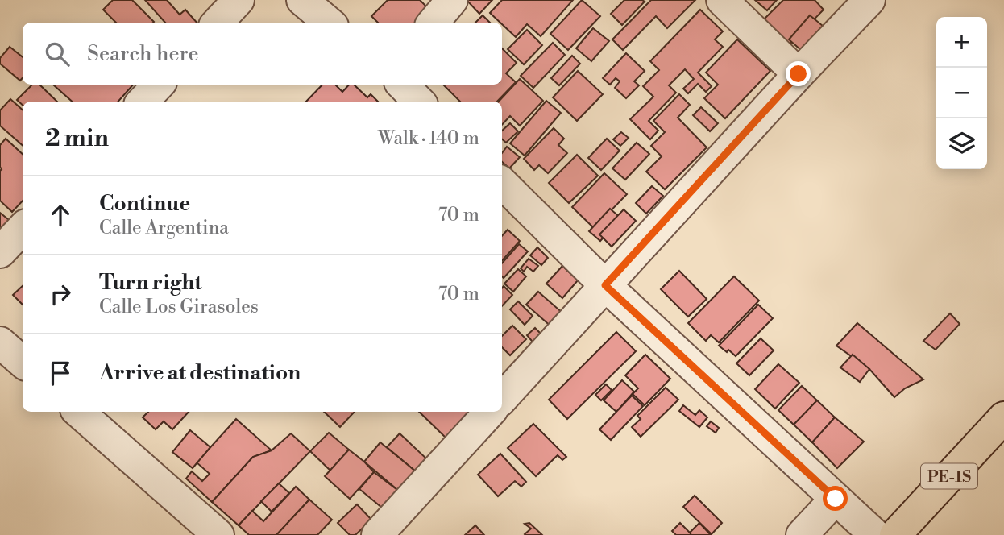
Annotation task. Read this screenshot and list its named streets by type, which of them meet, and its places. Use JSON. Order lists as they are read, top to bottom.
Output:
{
  "streets": {
    "highway": ["PE-1S"]
  },
  "page": {
    "map_buttons": ["+", "−"],
    "search": "Search here",
    "heading": ["2 min", "Walk · 140 m"],
    "list": [
      ["Continue", "Calle Argentina", "70 m"],
      ["Turn right", "Calle Los Girasoles", "70 m"],
      "Arrive at destination"
    ]
  }
}
